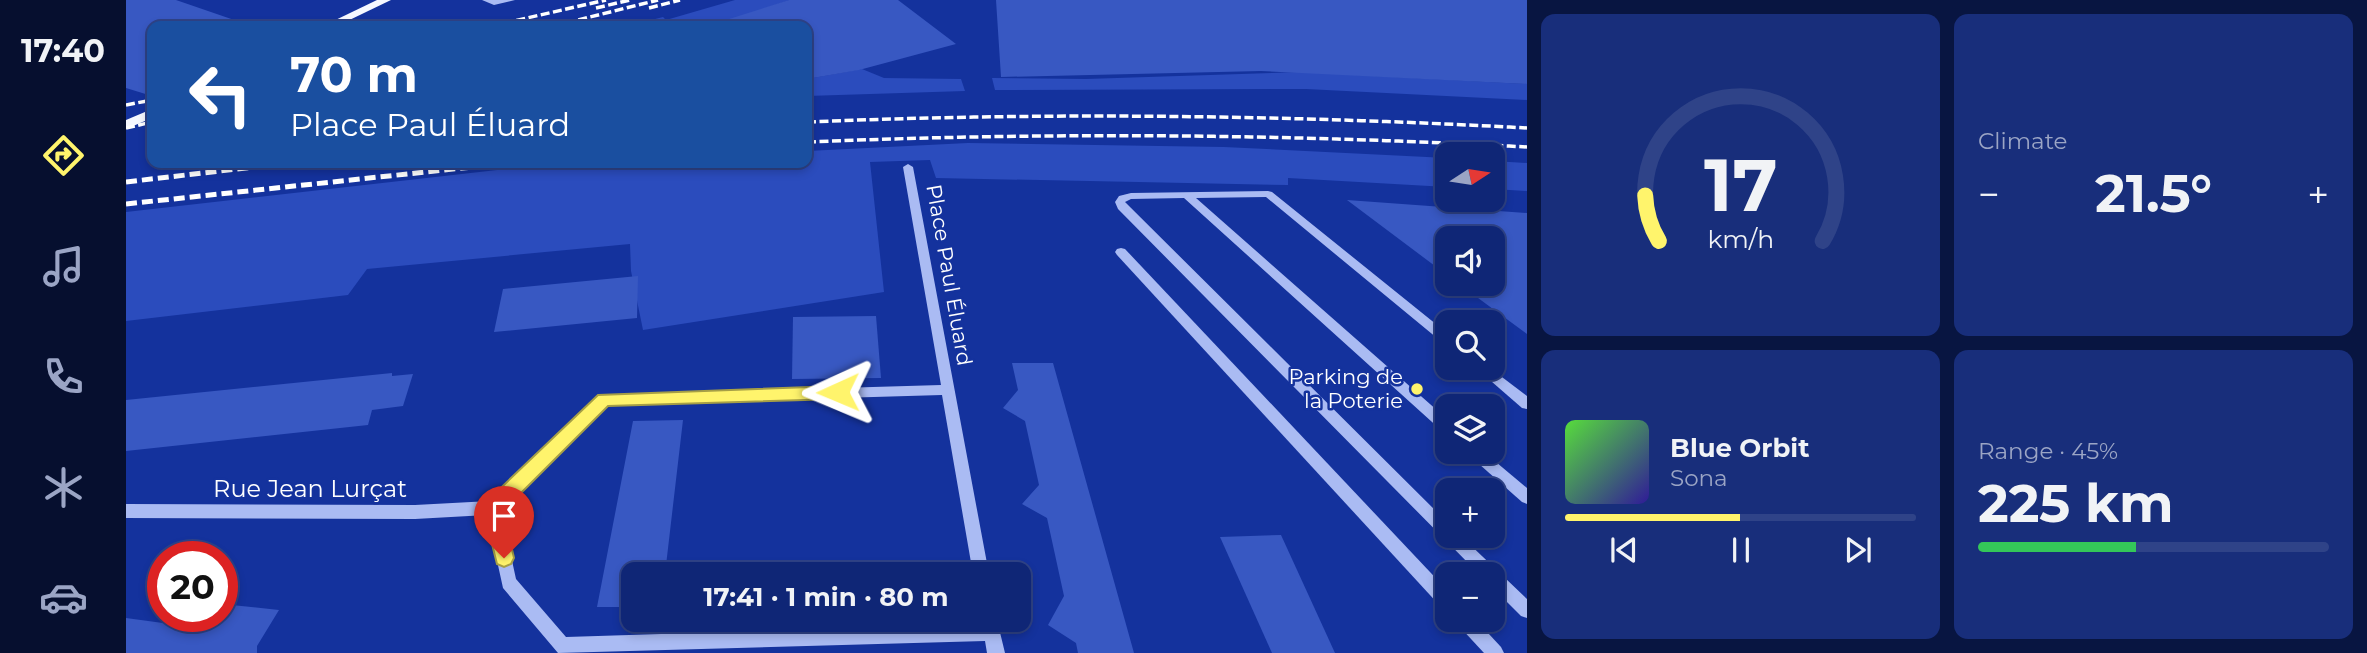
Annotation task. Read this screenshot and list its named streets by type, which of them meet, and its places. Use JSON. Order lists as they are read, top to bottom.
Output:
{
  "streets": {
    "lane": ["Place Paul Éluard", "Rue Jean Lurçat"]
  },
  "crossings": [
    ["Place Paul Éluard", "Rue Jean Lurçat"]
  ],
  "places": ["Parking de la Poterie"],
  "north": "right",
  "page": {
    "tabs": "17:40",
    "tile": [
      "Climate",
      ["Range · 45%", "225 km"]
    ],
    "turn": ["70 m", "Place Paul Éluard"],
    "map_buttons": ["+", "−"],
    "heat": ["−", "21.5°", "+"],
    "song": ["Blue Orbit", "Sona"],
    "limit": "20",
    "trip": "17:41 · 1 min · 80 m",
    "gauge": ["17", "km/h"]
  }
}
